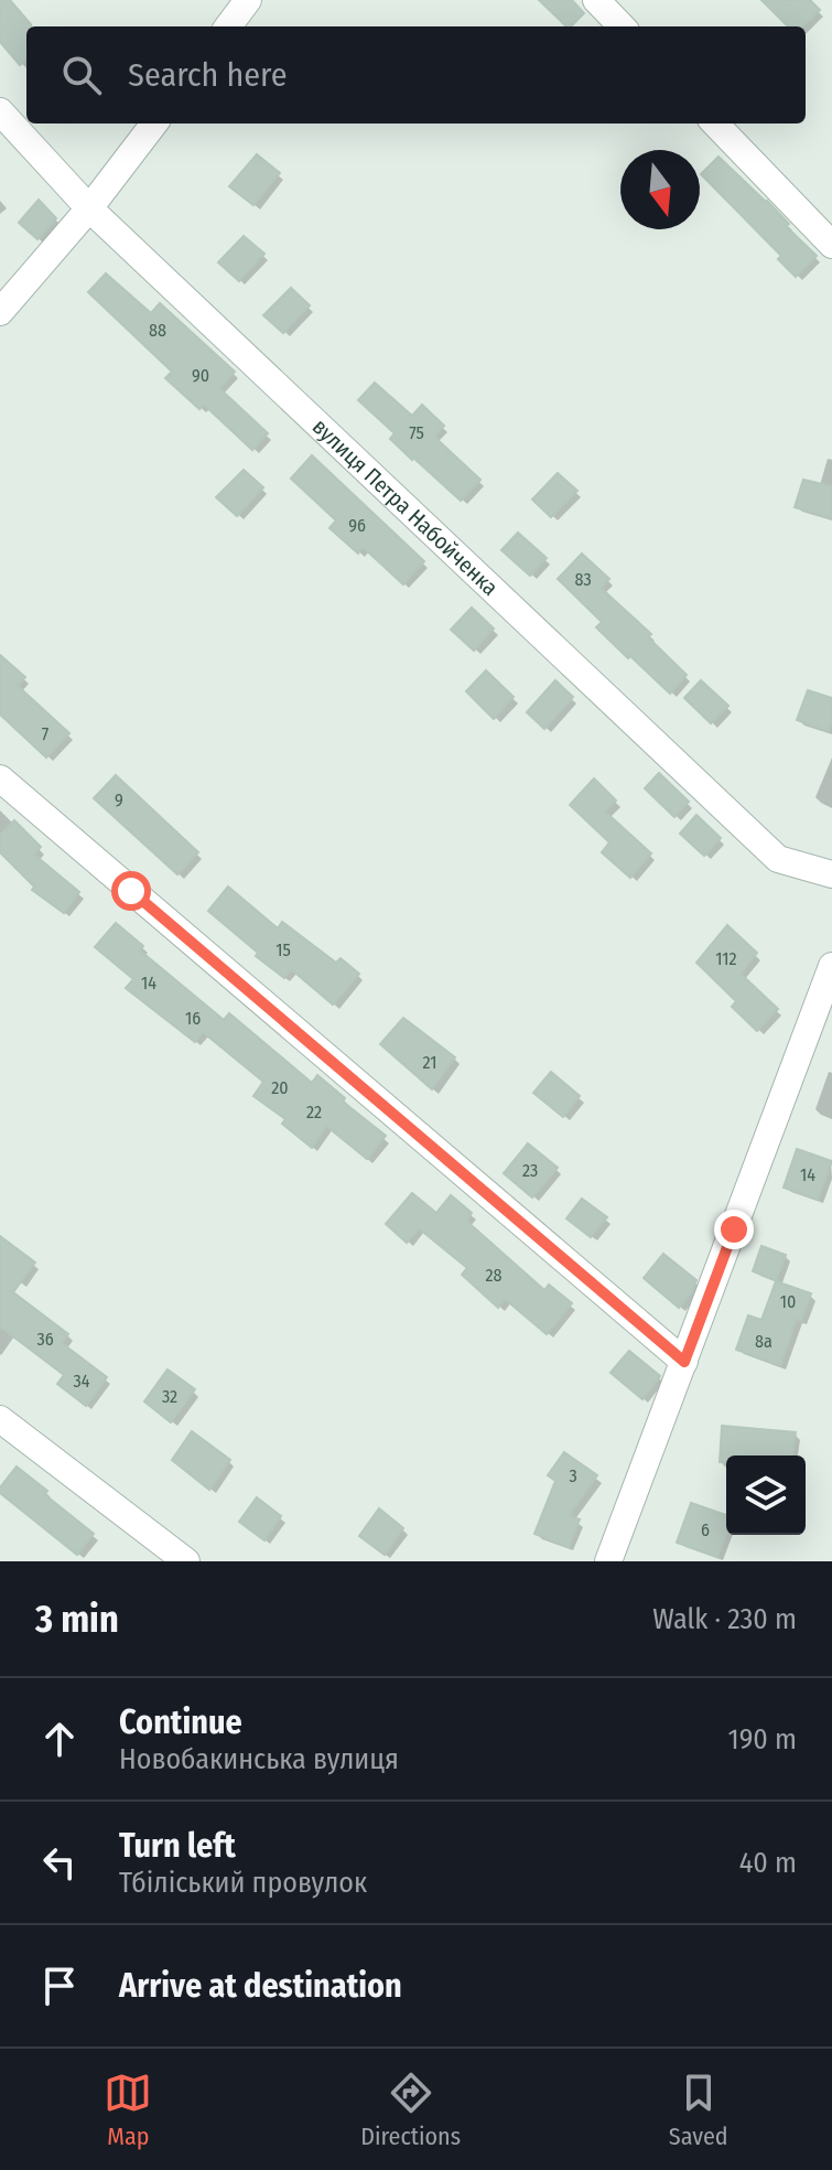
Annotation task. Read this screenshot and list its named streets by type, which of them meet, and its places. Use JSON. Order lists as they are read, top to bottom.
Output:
{
  "streets": {
    "street": ["вулиця Петра Набойченка"]
  },
  "house_numbers": [
    "88",
    "90",
    "75",
    "96",
    "83",
    "7",
    "9",
    "15",
    "112",
    "14",
    "16",
    "21",
    "20",
    "22",
    "23",
    "14",
    "28",
    "10",
    "36",
    "8а",
    "34",
    "32",
    "3",
    "6"
  ],
  "north": "bottom",
  "page": {
    "search": "Search here",
    "heading": ["3 min", "Walk · 230 m"],
    "list": [
      ["Continue", "Новобакинська вулиця", "190 m"],
      ["Turn left", "Тбіліський провулок", "40 m"],
      "Arrive at destination"
    ],
    "nav": ["Map", "Directions", "Saved"]
  }
}
